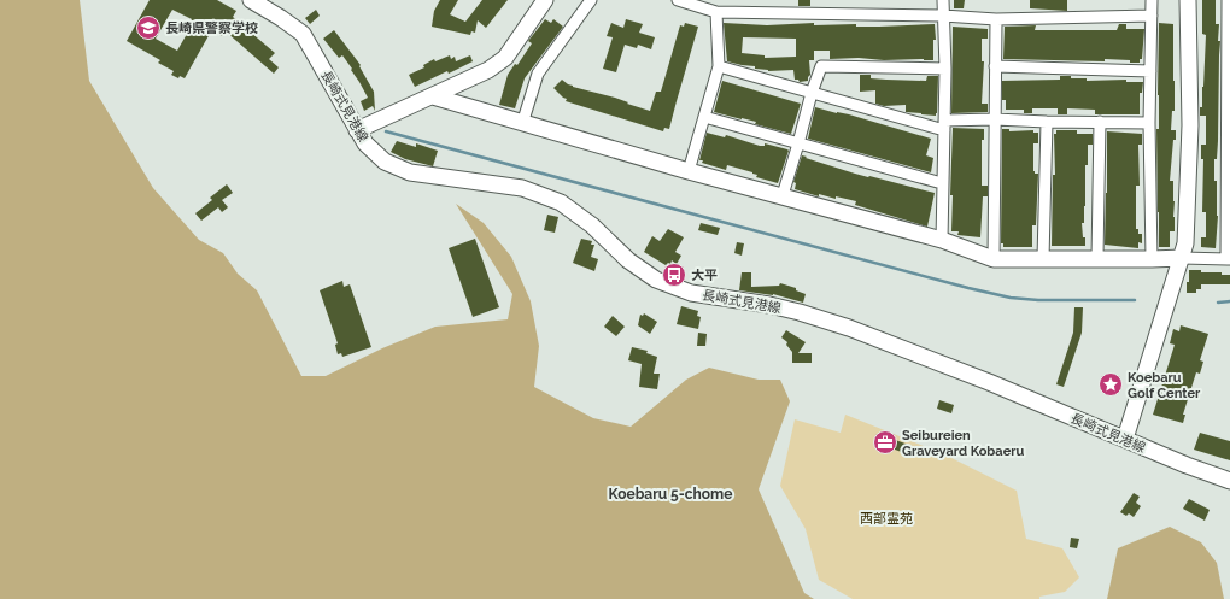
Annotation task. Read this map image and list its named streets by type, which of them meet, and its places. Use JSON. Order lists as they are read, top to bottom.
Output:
{
  "streets": {
    "street": ["長崎式見港線"]
  },
  "districts": ["Koebaru 5-chome"],
  "parks": ["西部霊苑"],
  "places": {
    "school or university": ["長崎県警察学校"],
    "bus stop": ["大平"],
    "place": ["Koebaru Golf Center"],
    "office": ["Seibureien Graveyard Kobaeru"]
  }
}
